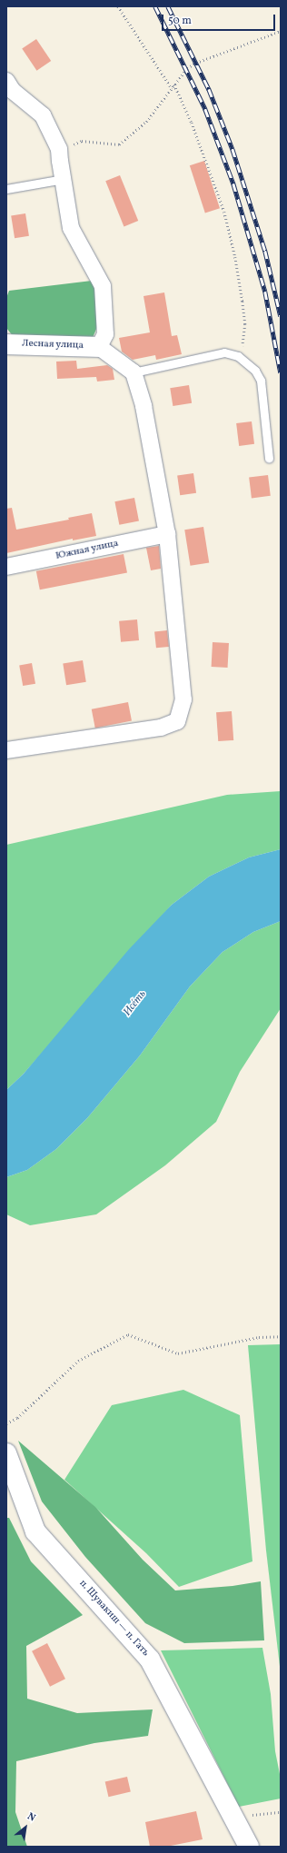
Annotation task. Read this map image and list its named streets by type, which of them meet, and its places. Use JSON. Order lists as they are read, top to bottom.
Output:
{
  "streets": {
    "street": ["Лесная улица", "Южная улица", "п. Шувакиш — п. Гать"]
  },
  "water": ["Исе́ть"],
  "scale_bar": "50 m",
  "north": "top right"
}
